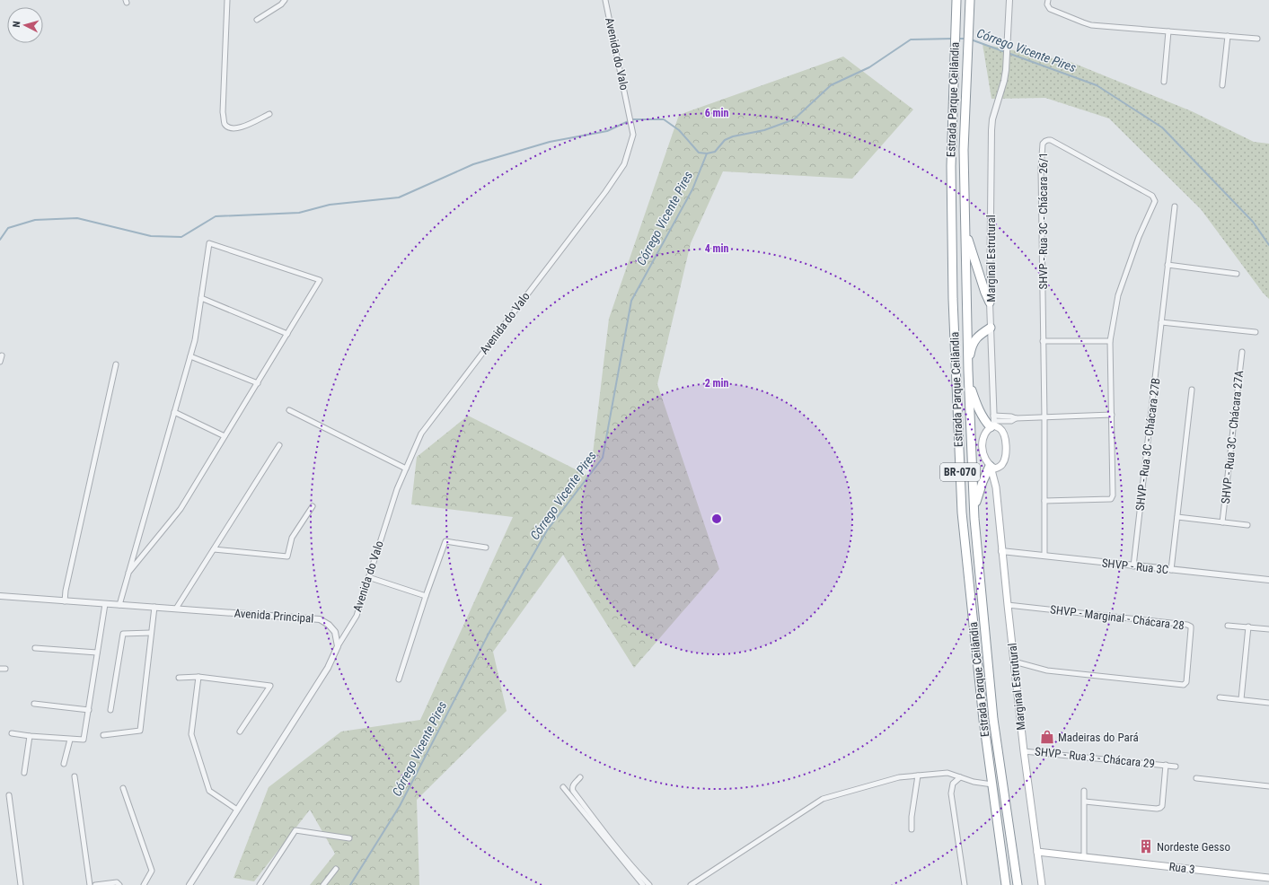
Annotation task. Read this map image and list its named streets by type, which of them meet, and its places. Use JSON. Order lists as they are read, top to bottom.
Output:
{
  "streets": {
    "highway": ["Estrada Parque Ceilândia", "BR-070"],
    "main road": ["Marginal Estrutural", "Rua 3"],
    "street": [
      "Avenida do Valo",
      "SHVP - Rua 3C - Chácara 26/1",
      "SHVP - Rua 3C - Chácara 27A",
      "SHVP - Rua 3C - Chácara 27B",
      "SHVP - Rua 3C",
      "Avenida Principal",
      "SHVP - Marginal - Chácara 28",
      "SHVP - Rua 3 - Chácara 29"
    ]
  },
  "crossings": [
    ["Avenida do Valo", "Avenida Principal"],
    ["SHVP - Rua 3C - Chácara 26/1", "SHVP - Rua 3C"],
    ["Marginal Estrutural", "SHVP - Rua 3C"],
    ["Marginal Estrutural", "SHVP - Marginal - Chácara 28"],
    ["Marginal Estrutural", "SHVP - Rua 3 - Chácara 29"],
    ["Marginal Estrutural", "Rua 3"],
    ["SHVP - Rua 3C - Chácara 27B", "SHVP - Rua 3C"]
  ],
  "water": ["Córrego Vicente Pires"],
  "places": {
    "shop": ["Madeiras do Pará"],
    "building": ["Nordeste Gesso"]
  },
  "north": "left",
  "rings": ["6 min", "4 min", "2 min"]
}
